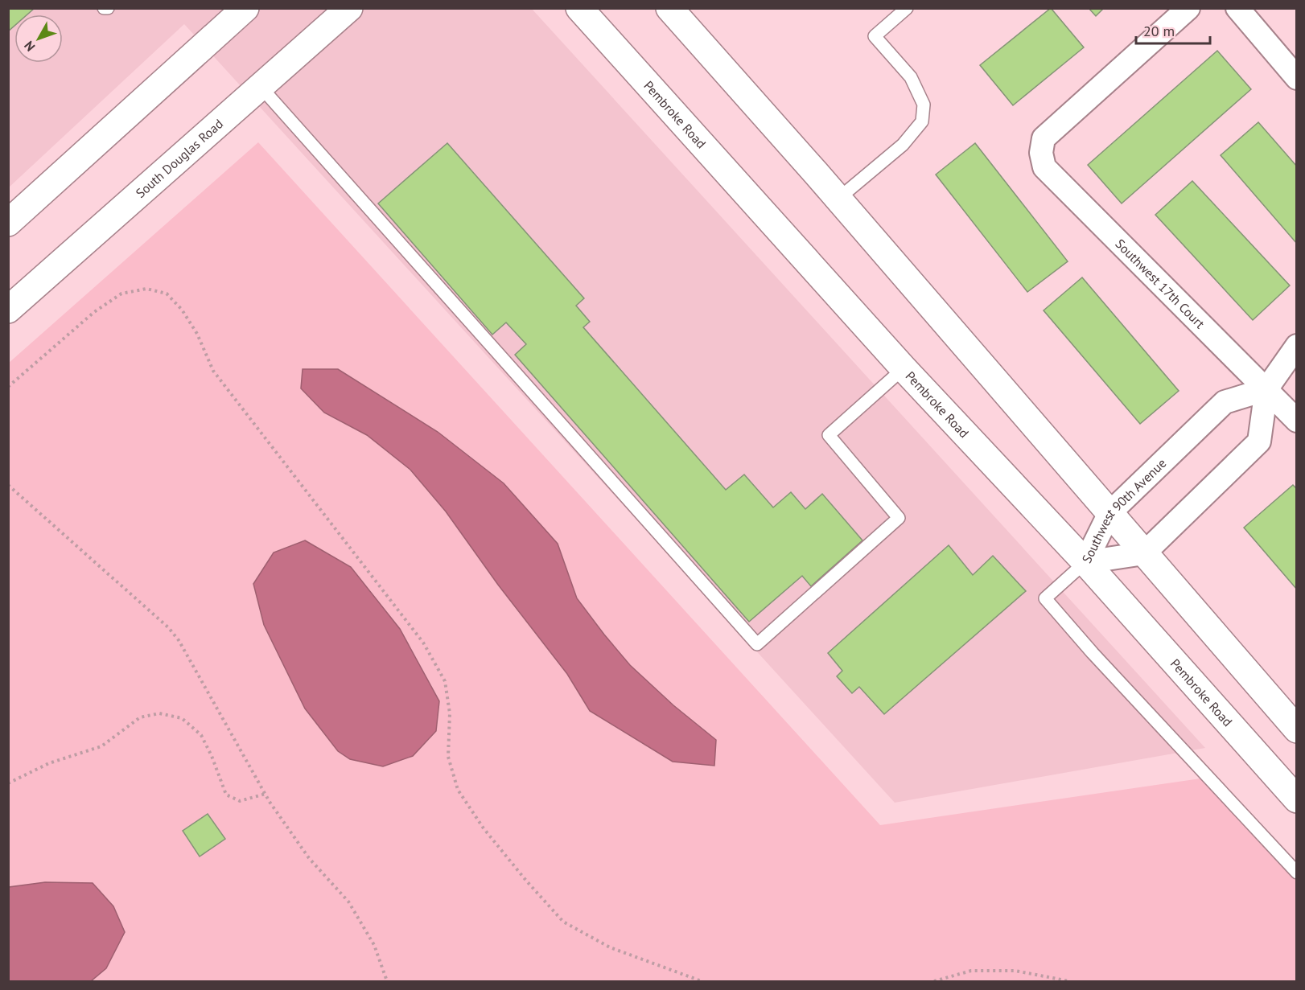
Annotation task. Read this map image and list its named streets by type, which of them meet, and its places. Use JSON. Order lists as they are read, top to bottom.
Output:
{
  "streets": {
    "main road": ["Pembroke Road", "South Douglas Road"],
    "street": ["Southwest 17th Court", "Southwest 90th Avenue"]
  },
  "crossings": [
    ["Pembroke Road", "Southwest 90th Avenue"],
    ["Southwest 17th Court", "Southwest 90th Avenue"]
  ],
  "scale_bar": "20 m",
  "north": "bottom left"
}
